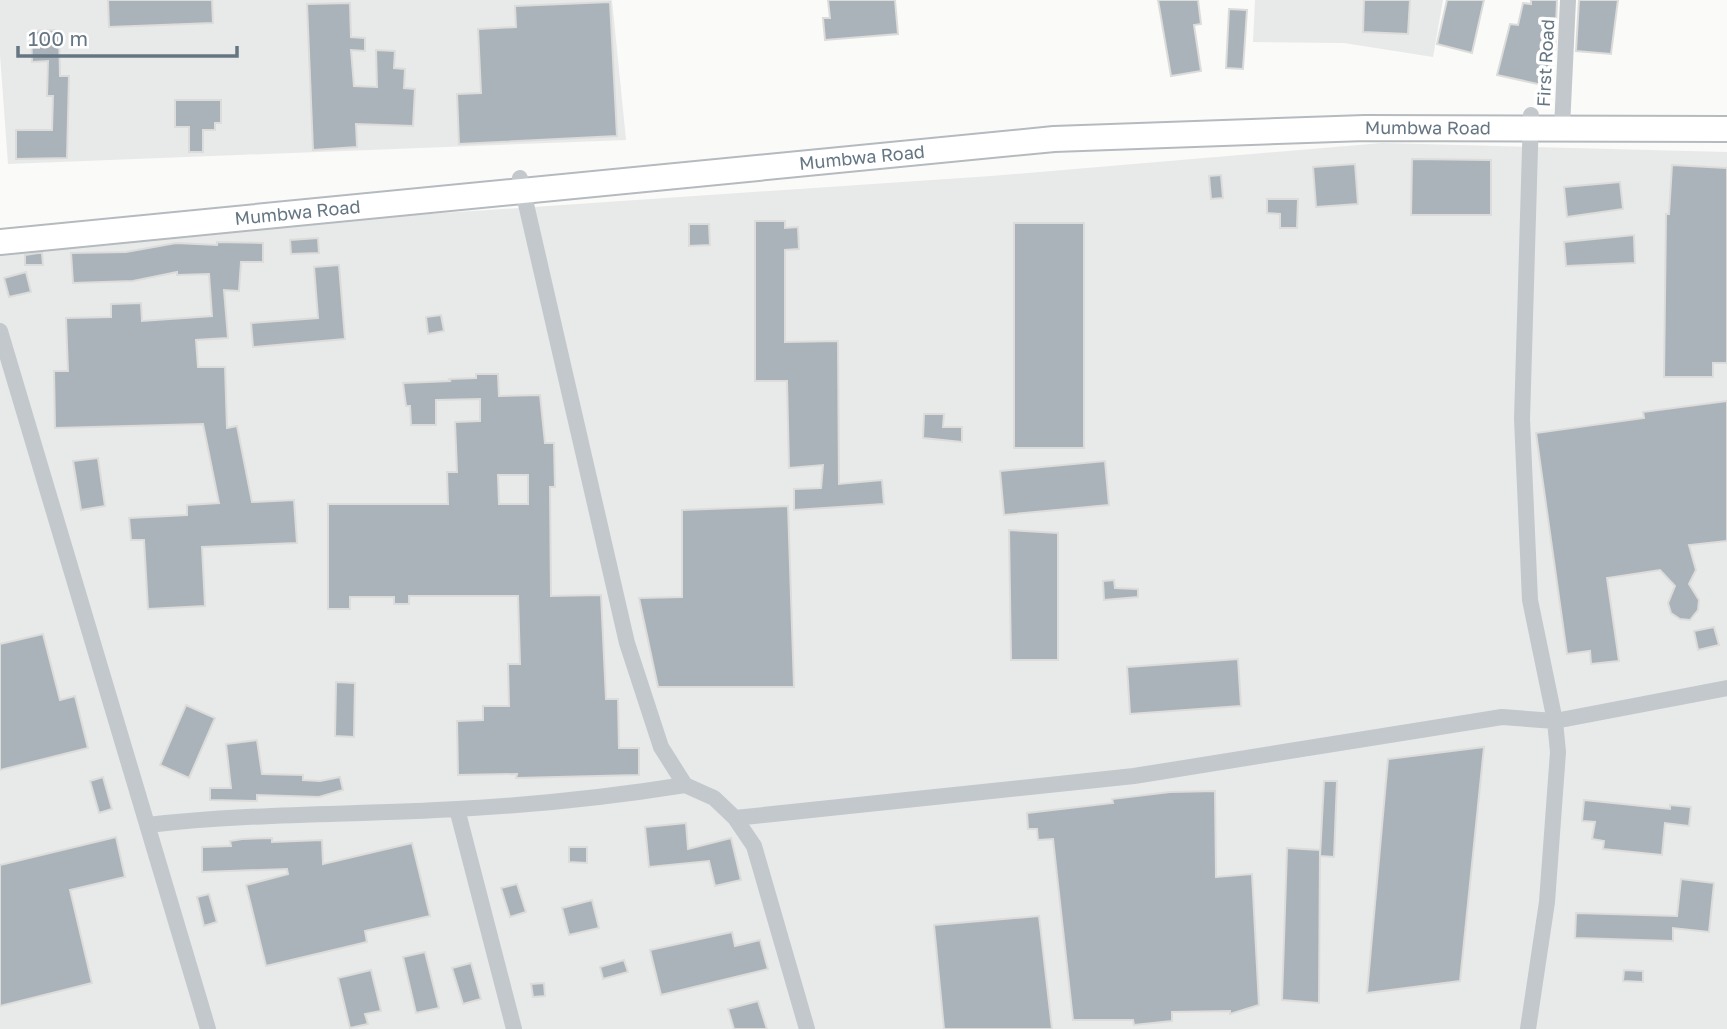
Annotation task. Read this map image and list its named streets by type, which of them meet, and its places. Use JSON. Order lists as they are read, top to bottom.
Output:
{
  "streets": {
    "main road": ["Mumbwa Road"],
    "street": ["First Road"]
  },
  "crossings": [
    ["First Road", "Mumbwa Road"]
  ],
  "scale_bar": "100 m"
}
